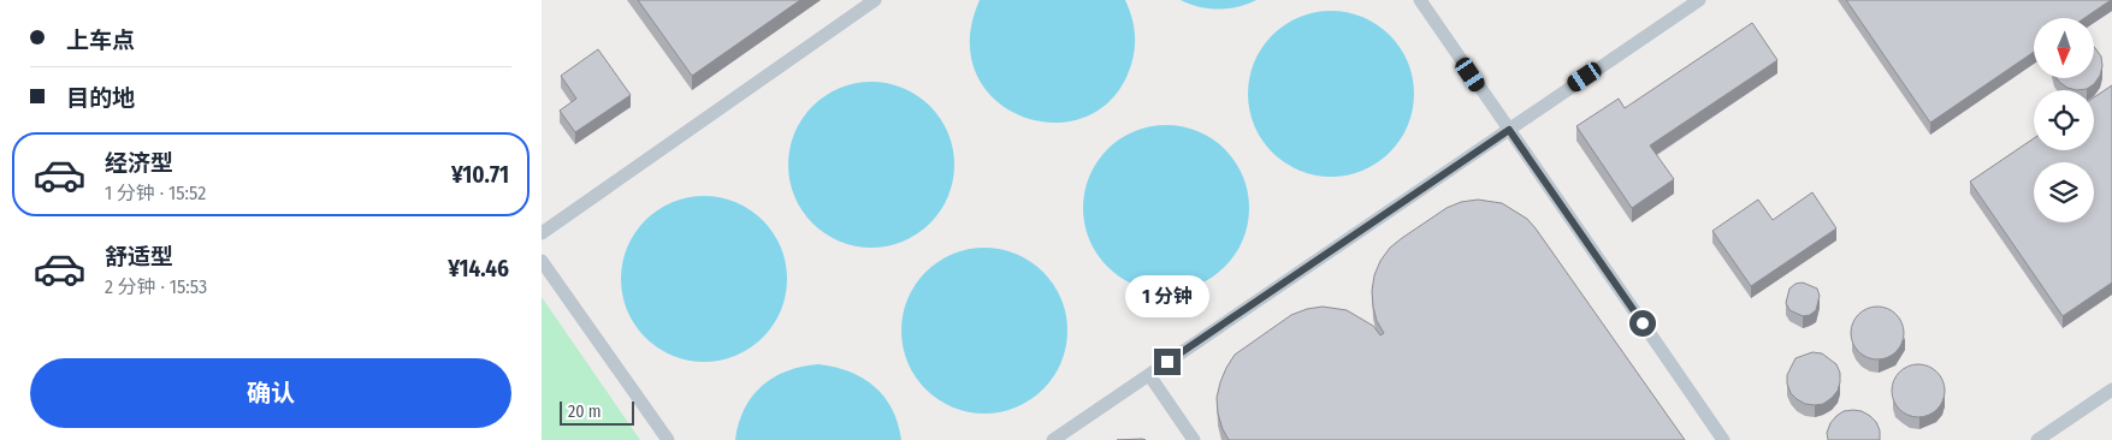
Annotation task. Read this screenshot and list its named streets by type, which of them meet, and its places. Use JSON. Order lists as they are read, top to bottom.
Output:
{
  "scale_bar": "20 m",
  "north": "bottom",
  "page": {
    "banner": ["上车点", "目的地"],
    "list": [
      {
        "name": "经济型",
        "note": "1 分钟 · 15:52",
        "value": "¥10.71"
      },
      {
        "name": "舒适型",
        "note": "2 分钟 · 15:53",
        "value": "¥14.46"
      }
    ],
    "bubble": "1 分钟",
    "buttons": "确认",
    "scale": "20 m"
  }
}
